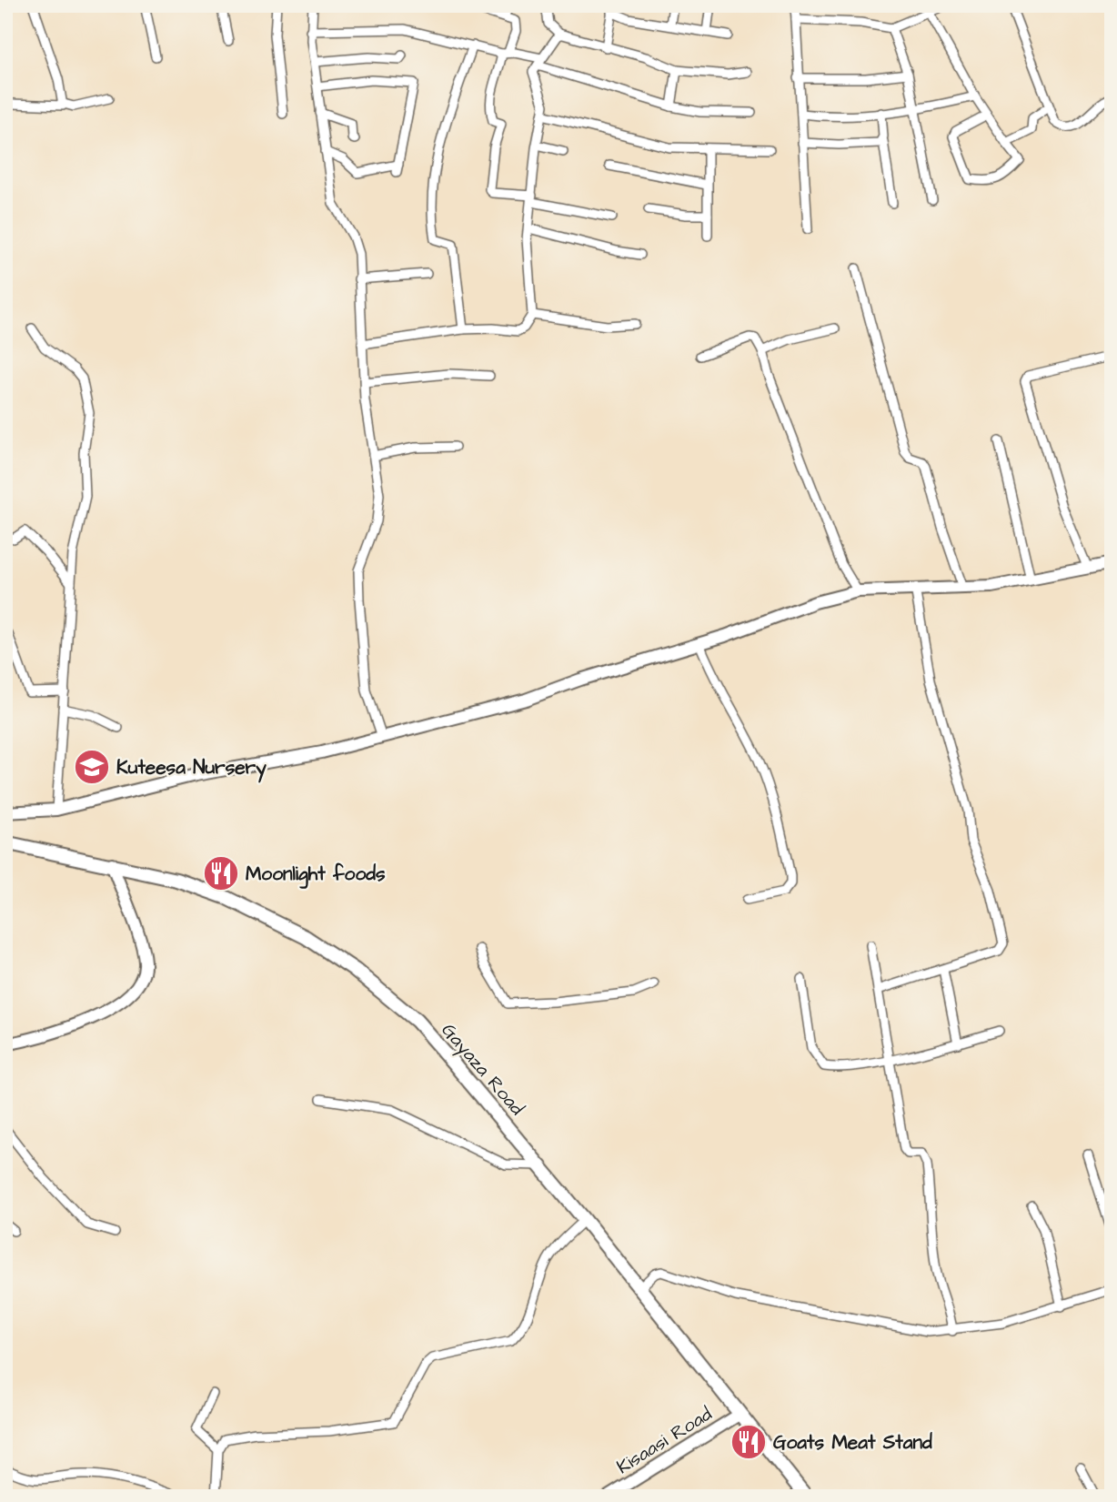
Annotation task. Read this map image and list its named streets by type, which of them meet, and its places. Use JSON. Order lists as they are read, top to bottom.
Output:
{
  "streets": {
    "main road": ["Gayaza Road"],
    "street": ["Kisaasi Road"]
  },
  "crossings": [
    ["Gayaza Road", "Kisaasi Road"]
  ],
  "places": {
    "school or university": ["Kuteesa Nursery"],
    "restaurant": ["Moonlight foods", "Goats Meat Stand"]
  }
}
